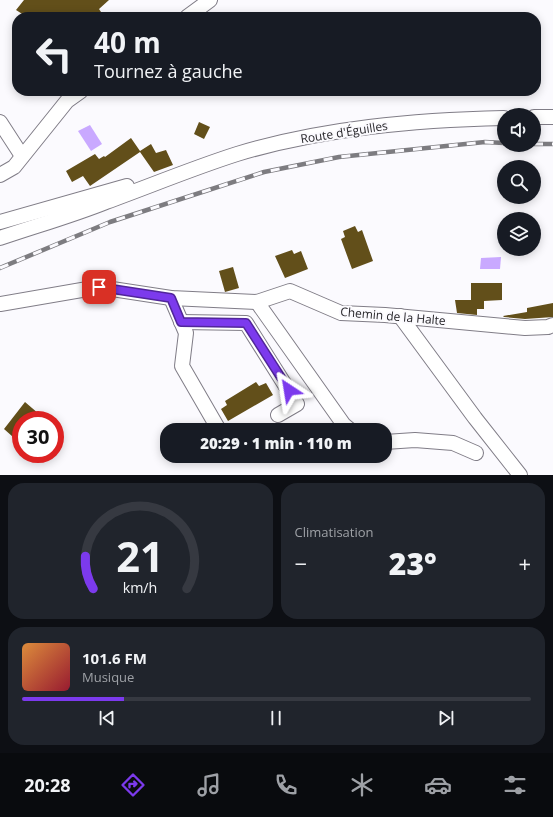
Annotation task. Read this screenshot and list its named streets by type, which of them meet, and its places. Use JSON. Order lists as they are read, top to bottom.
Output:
{
  "streets": {
    "street": ["Route d'Éguilles", "Chemin de la Halte"]
  },
  "page": {
    "turn": ["40 m", "Tournez à gauche"],
    "limit": "30",
    "trip": "20:29 · 1 min · 110 m",
    "tile": "Climatisation",
    "heat": ["−", "23°", "+"],
    "song": ["101.6 FM", "Musique"],
    "tabs": "20:28",
    "gauge": ["21", "km/h"]
  }
}
